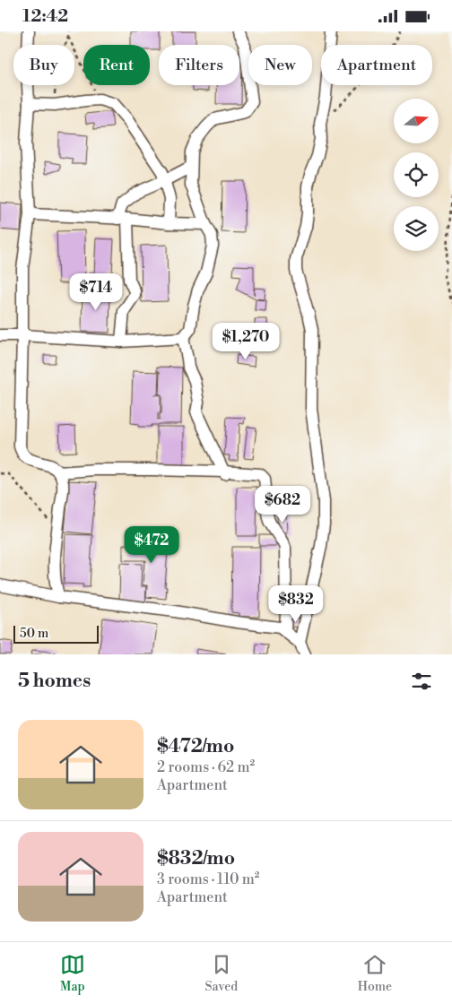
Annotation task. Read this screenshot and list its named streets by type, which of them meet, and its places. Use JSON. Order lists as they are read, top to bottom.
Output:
{
  "scale_bar": "50 m",
  "north": "right",
  "page": {
    "status": "12:42",
    "chip": [
      "Buy",
      "Rent",
      "Filters",
      "New",
      "Apartment"
    ],
    "price": [
      "$714",
      "$1,270",
      "$682",
      "$472",
      "$832"
    ],
    "scale": "50 m",
    "heading": "5 homes",
    "list": [
      {
        "name": "$472/mo",
        "note": "2 rooms · 62 m² · Apartment"
      },
      {
        "name": "$832/mo",
        "note": "3 rooms · 110 m² · Apartment"
      }
    ],
    "tabs": ["Map", "Saved", "Home"]
  }
}
